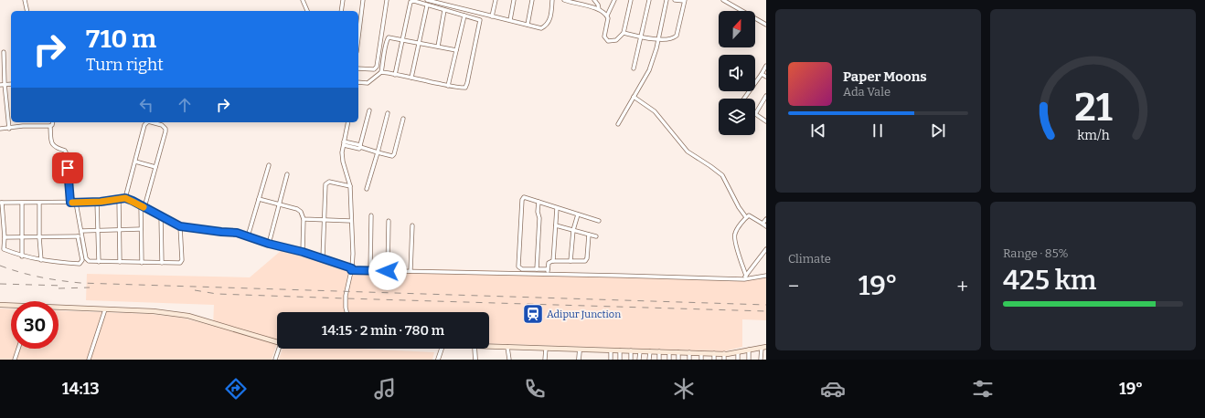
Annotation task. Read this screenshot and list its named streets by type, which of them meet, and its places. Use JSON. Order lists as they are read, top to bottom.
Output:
{
  "places": {
    "station": ["Adipur Junction"]
  },
  "north": "top",
  "page": {
    "turn": ["710 m", "Turn right"],
    "song": ["Paper Moons", "Ada Vale"],
    "tile": [
      "Climate",
      ["Range · 85%", "425 km"]
    ],
    "heat": ["−", "19°", "+"],
    "limit": "30",
    "trip": "14:15 · 2 min · 780 m",
    "tabs": ["14:13", "19°"],
    "gauge": ["21", "km/h"]
  }
}
